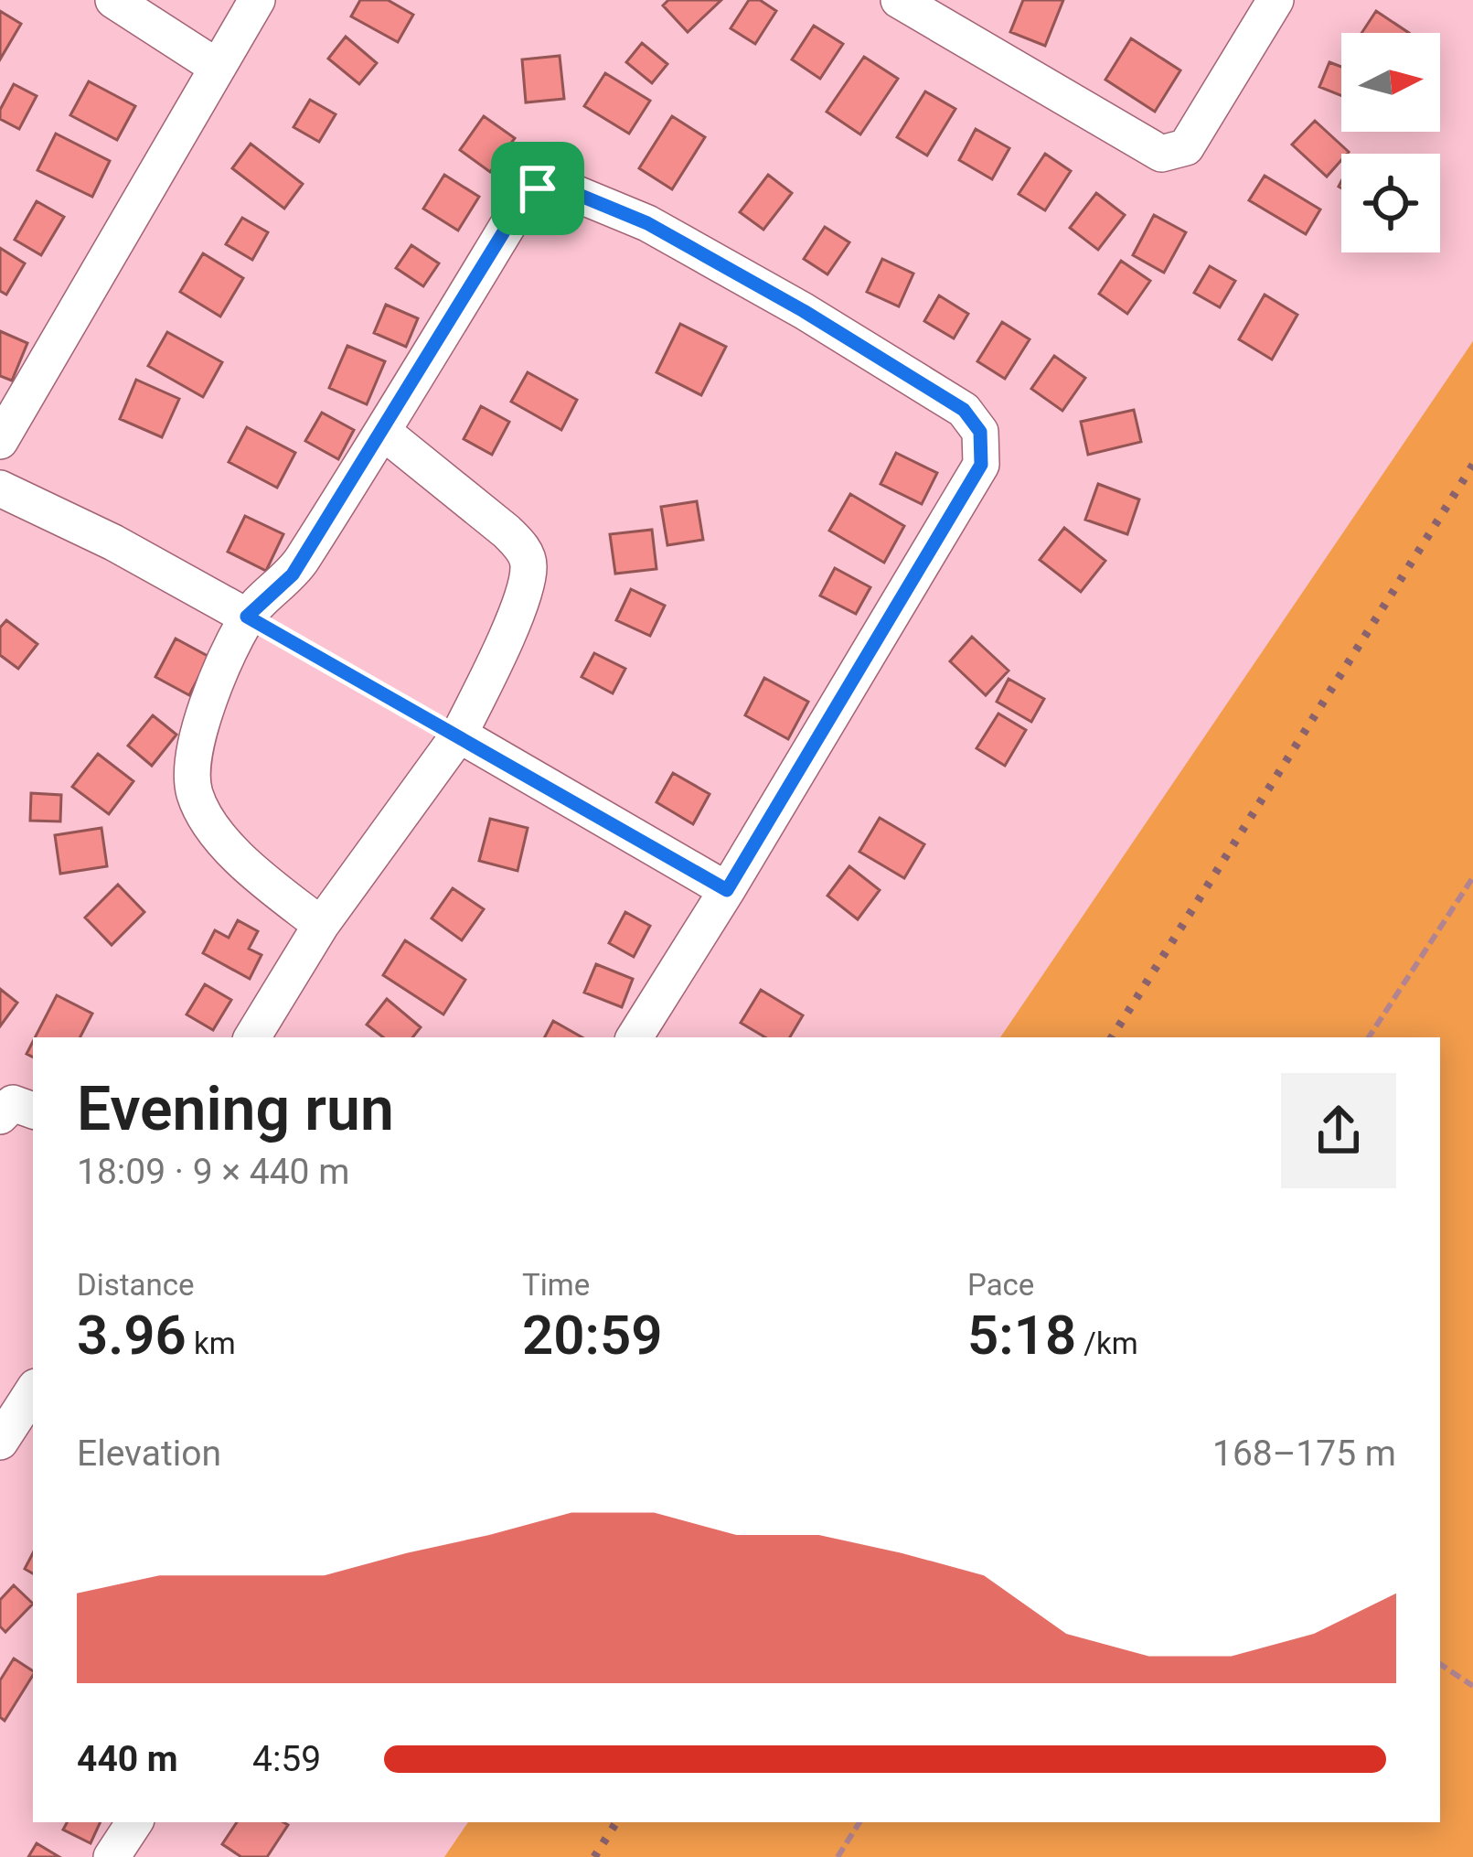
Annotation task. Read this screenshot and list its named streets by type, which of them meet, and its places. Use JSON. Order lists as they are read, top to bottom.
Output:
{
  "north": "right",
  "page": {
    "heading": ["Evening run", "18:09 · 9 × 440 m"],
    "stats": [
      ["Distance", "3.96 km"],
      ["Time", "20:59"],
      ["Pace", "5:18 /km"]
    ],
    "chart": ["Elevation", "168–175 m"],
    "list": [
      {
        "name": "440 m",
        "note": "4:59"
      }
    ]
  }
}
